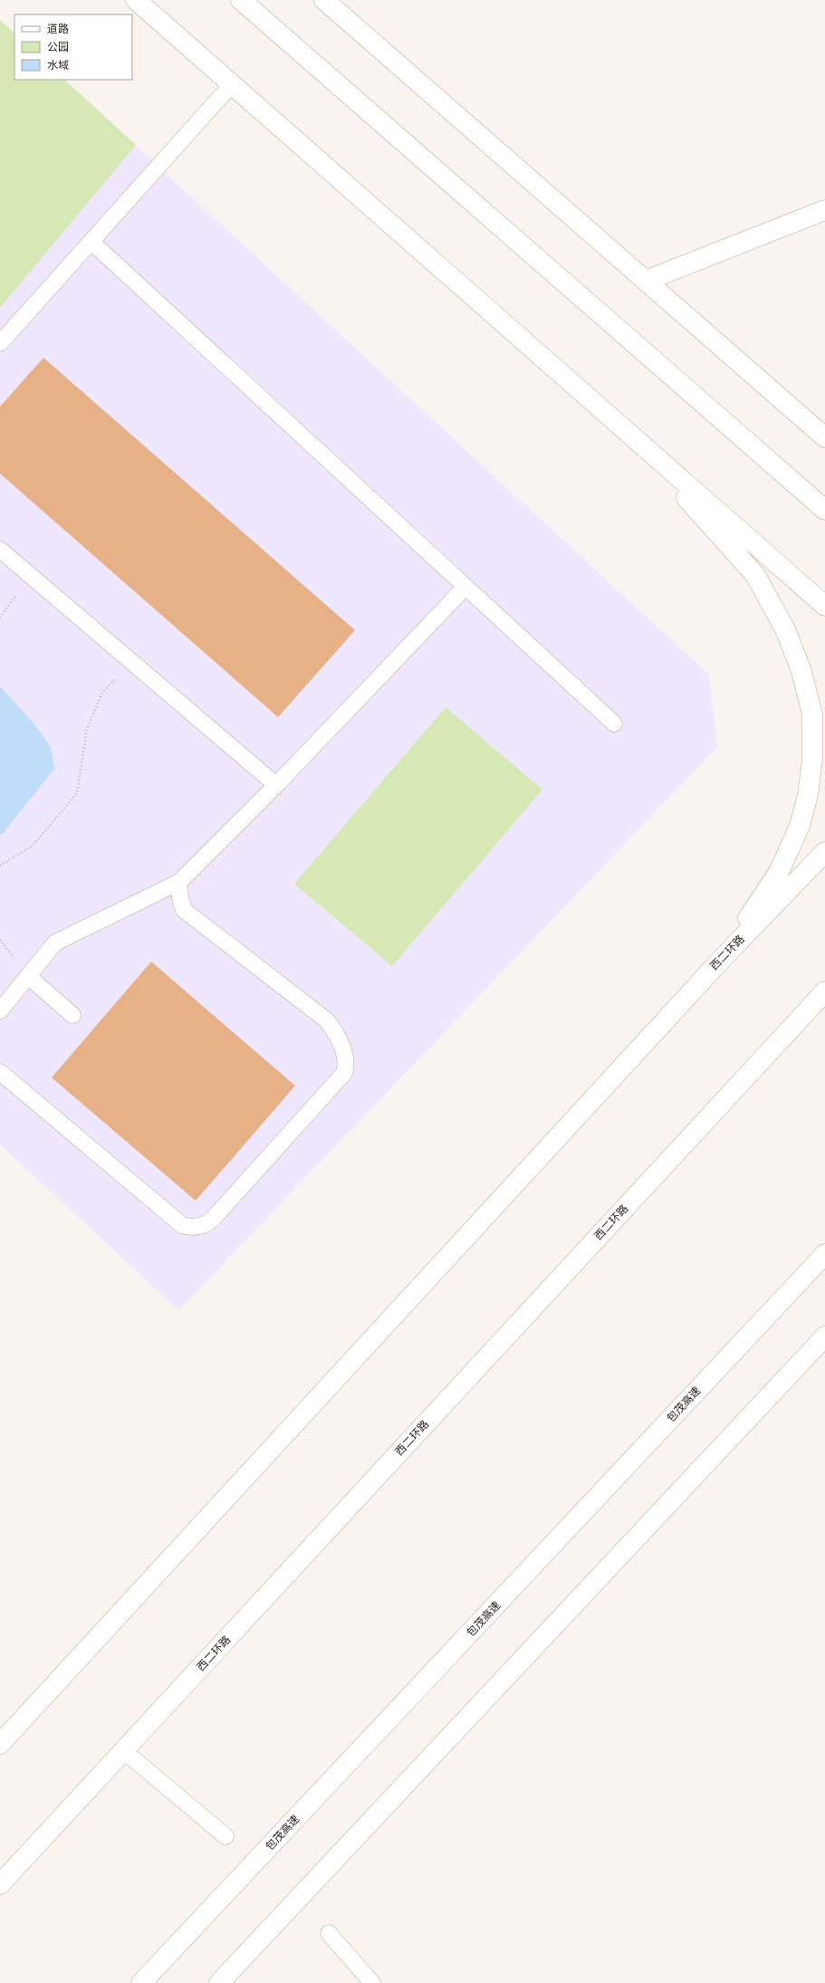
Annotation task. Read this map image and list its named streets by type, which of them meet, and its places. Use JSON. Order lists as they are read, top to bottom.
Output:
{
  "streets": {
    "main road": ["西二环路", "包茂高速"]
  },
  "legend": ["道路", "公园", "水域"]
}
